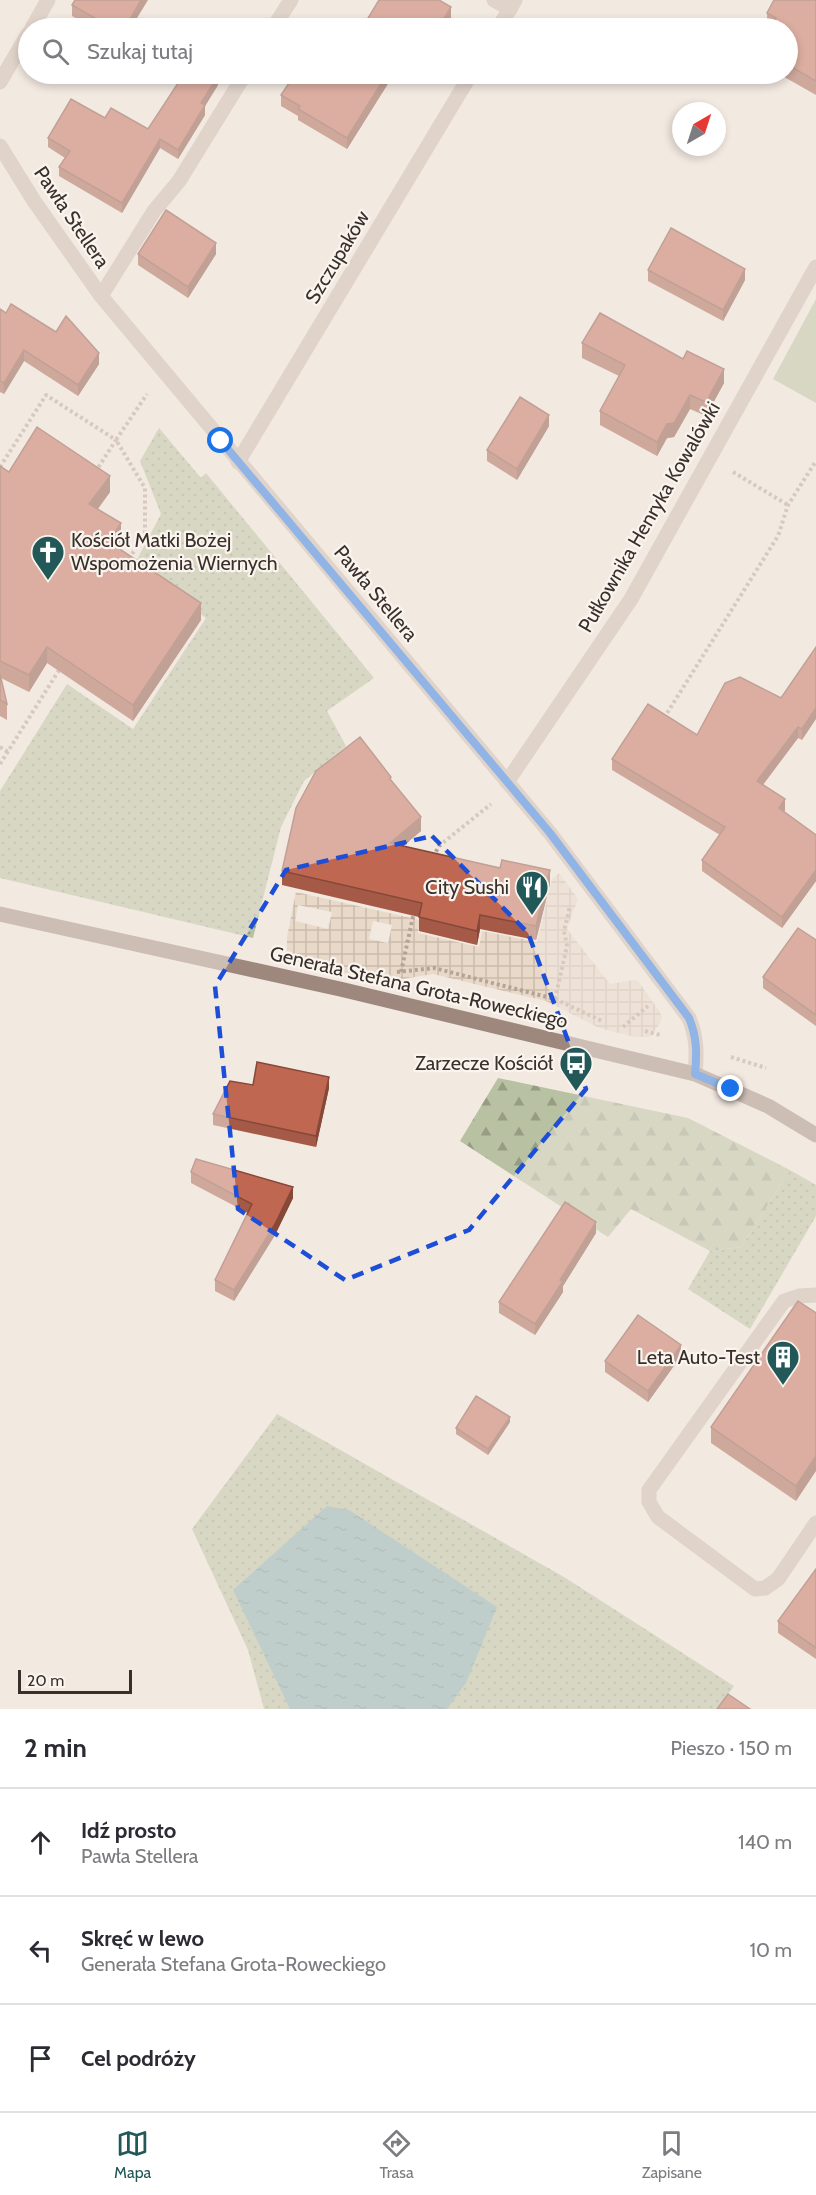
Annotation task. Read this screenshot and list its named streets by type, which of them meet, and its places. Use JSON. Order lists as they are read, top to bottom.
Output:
{
  "streets": {
    "street": [
      "Pawła Stellera",
      "Szczupaków",
      "Pułkownika Henryka Kowalówki",
      "Generała Stefana Grota-Roweckiego"
    ]
  },
  "crossings": [
    ["Pawła Stellera", "Szczupaków"],
    ["Pawła Stellera", "Pułkownika Henryka Kowalówki"],
    ["Pawła Stellera", "Generała Stefana Grota-Roweckiego"]
  ],
  "places": {
    "church": ["Kościół Matki Bożej Wspomożenia Wiernych"],
    "restaurant": ["City Sushi"],
    "bus stop": ["Zarzecze Kościół"],
    "building": ["Leta Auto-Test"]
  },
  "scale_bar": "20 m",
  "north": "top right",
  "page": {
    "search": "Szukaj tutaj",
    "scale": "20 m",
    "heading": ["2 min", "Pieszo · 150 m"],
    "list": [
      ["Idź prosto", "Pawła Stellera", "140 m"],
      ["Skręć w lewo", "Generała Stefana Grota-Roweckiego", "10 m"],
      "Cel podróży"
    ],
    "nav": ["Mapa", "Trasa", "Zapisane"]
  }
}
